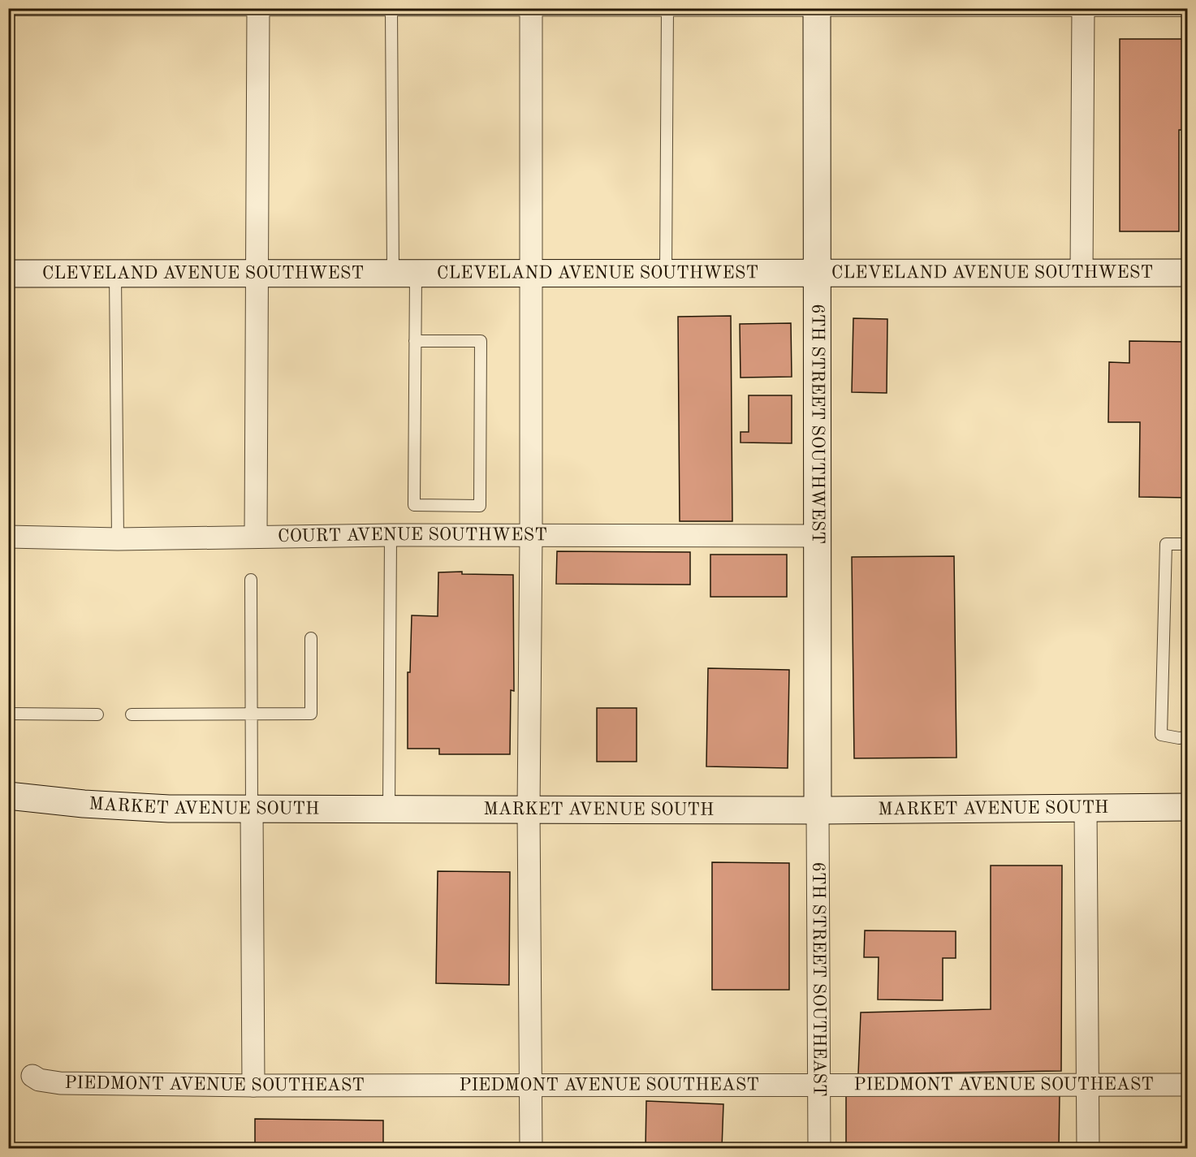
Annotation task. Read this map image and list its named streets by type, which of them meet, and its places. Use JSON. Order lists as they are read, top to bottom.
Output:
{
  "streets": {
    "street": [
      "CLEVELAND AVENUE SOUTHWEST",
      "6TH STREET SOUTHWEST",
      "COURT AVENUE SOUTHWEST",
      "MARKET AVENUE SOUTH",
      "6TH STREET SOUTHEAST",
      "PIEDMONT AVENUE SOUTHEAST"
    ]
  },
  "crossings": [
    ["CLEVELAND AVENUE SOUTHWEST", "6TH STREET SOUTHWEST"],
    ["6TH STREET SOUTHWEST", "COURT AVENUE SOUTHWEST"],
    ["6TH STREET SOUTHWEST", "MARKET AVENUE SOUTH"],
    ["6TH STREET SOUTHWEST", "6TH STREET SOUTHEAST"],
    ["MARKET AVENUE SOUTH", "6TH STREET SOUTHEAST"],
    ["6TH STREET SOUTHEAST", "PIEDMONT AVENUE SOUTHEAST"]
  ]
}
